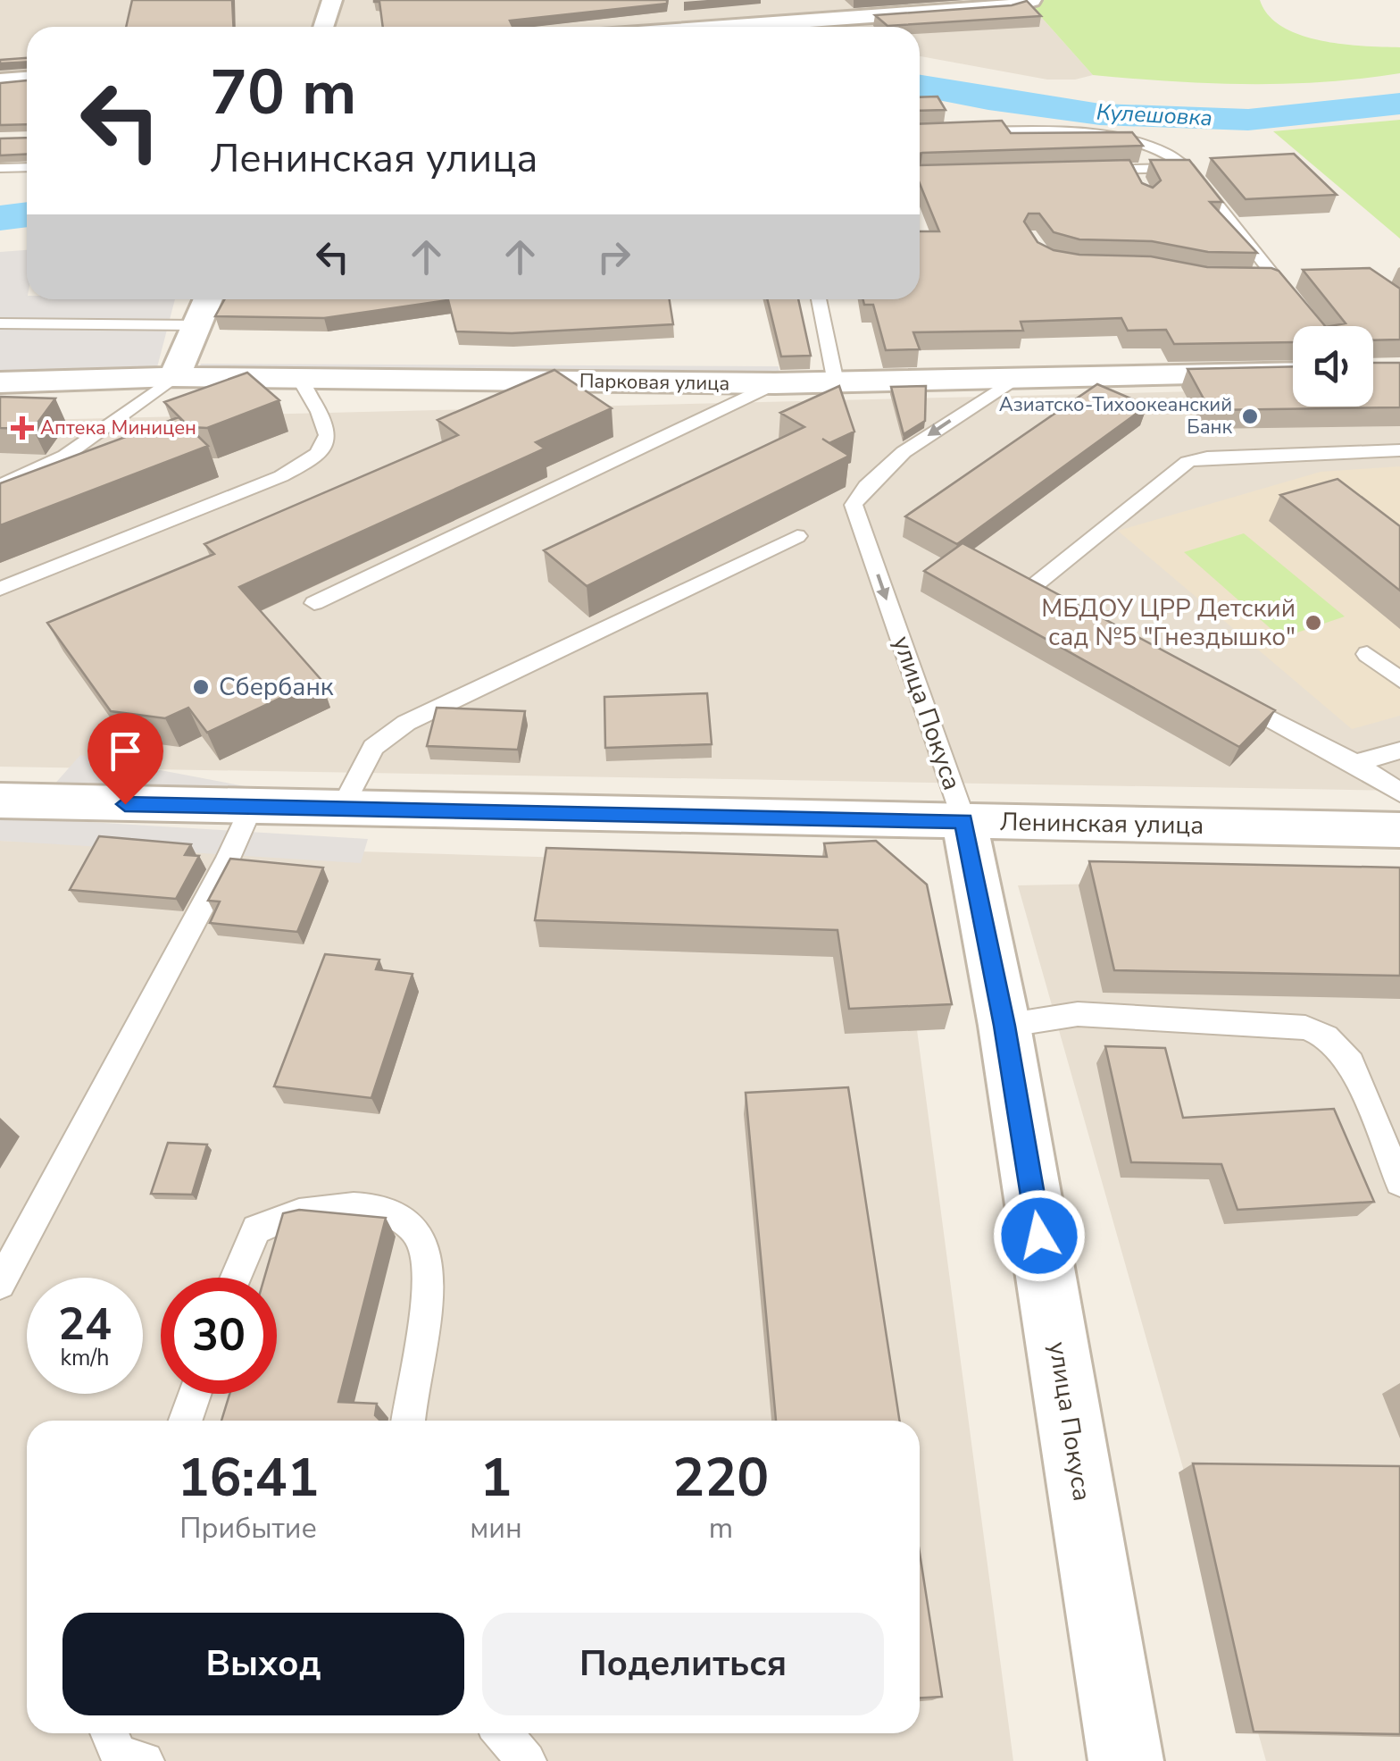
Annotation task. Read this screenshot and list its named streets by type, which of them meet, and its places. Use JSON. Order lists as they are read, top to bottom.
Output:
{
  "streets": {
    "street": ["Парковая улица", "улица Покуса", "Ленинская улица"]
  },
  "crossings": [
    ["Парковая улица", "улица Покуса"],
    ["улица Покуса", "Ленинская улица"]
  ],
  "water": ["Кулешовка"],
  "places": {
    "other": ["Азиатско-Тихоокеанский Банк", "МБДОУ ЦРР Детский сад №5 \"Гнездышко\"", "Сбербанк"],
    "health": ["Аптека Миницен"]
  },
  "page": {
    "turn": ["70 m", "Ленинская улица"],
    "speed": "24 km/h",
    "limit": "30",
    "eta": [
      "16:41",
      "Прибытие",
      "1",
      "мин",
      "220",
      "m"
    ],
    "buttons": ["Выход", "Поделиться"]
  }
}
